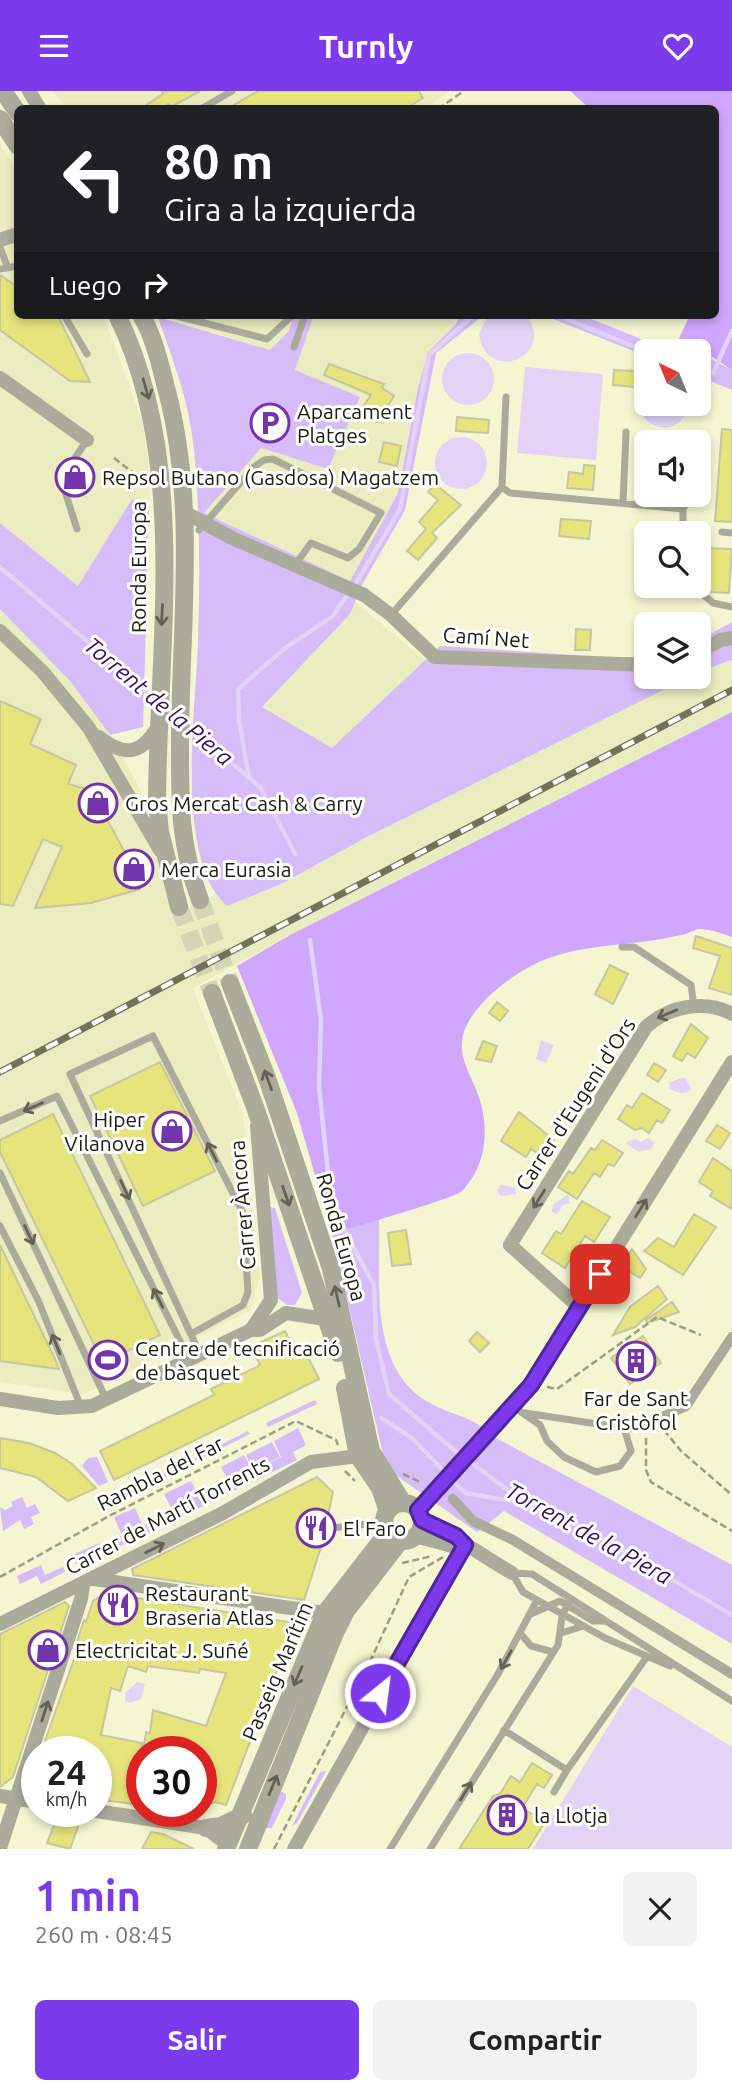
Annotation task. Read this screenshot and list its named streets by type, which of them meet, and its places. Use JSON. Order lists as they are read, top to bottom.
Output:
{
  "streets": {
    "street": [
      "Ronda Europa",
      "Camí Net",
      "Carrer d'Eugeni d'Ors",
      "Carrer Àncora",
      "Carrer de Martí Torrents",
      "Passeig Marítim"
    ],
    "path": ["Rambla del Far"]
  },
  "crossings": [
    ["Ronda Europa", "Carrer Àncora"],
    ["Ronda Europa", "Carrer de Martí Torrents"],
    ["Ronda Europa", "Passeig Marítim"]
  ],
  "one_way": ["Carrer de Martí Torrents"],
  "water": ["Torrent de la Piera"],
  "places": {
    "parking": ["Aparcament Platges"],
    "shop": [
      "Repsol Butano (Gasdosa) Magatzem",
      "Gros Mercat Cash & Carry",
      "Merca Eurasia",
      "Hiper Vilanova",
      "Electricitat J. Suñé"
    ],
    "sports": ["Centre de tecnificació de bàsquet"],
    "building": ["Far de Sant Cristòfol", "la Llotja"],
    "restaurant": ["El Faro", "Restaurant Braseria Atlas"]
  },
  "north": "top left",
  "page": {
    "header": "Turnly",
    "turn": ["80 m", "Gira a la izquierda"],
    "then": "Luego",
    "speed": "24 km/h",
    "limit": "30",
    "heading": ["1 min", "260 m · 08:45"],
    "buttons": ["Salir", "Compartir"]
  }
}
